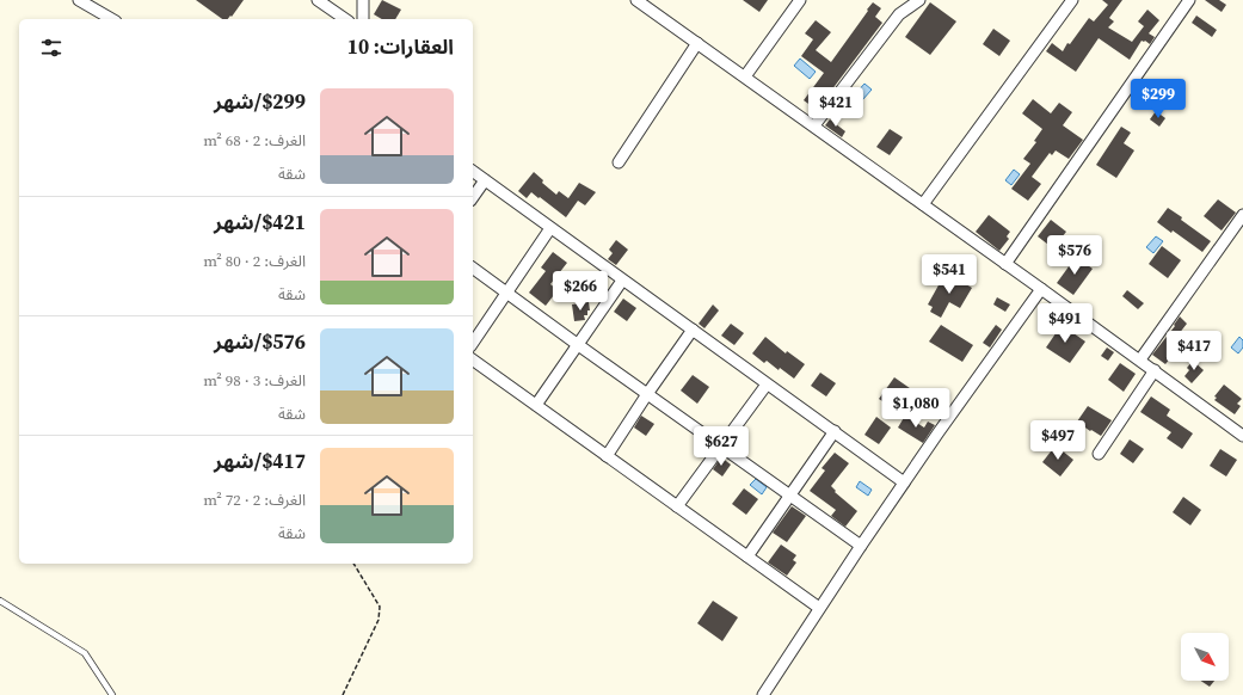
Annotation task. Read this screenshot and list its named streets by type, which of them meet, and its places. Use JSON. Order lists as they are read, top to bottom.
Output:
{
  "north": "bottom right",
  "page": {
    "heading": "العقارات: 10",
    "list": [
      {
        "name": "$299/شهر",
        "note": "الغرف: 2 · 68 m² · شقة"
      },
      {
        "name": "$421/شهر",
        "note": "الغرف: 2 · 80 m² · شقة"
      },
      {
        "name": "$576/شهر",
        "note": "الغرف: 3 · 98 m² · شقة"
      },
      {
        "name": "$417/شهر",
        "note": "الغرف: 2 · 72 m² · شقة"
      }
    ],
    "price": [
      "$299",
      "$421",
      "$576",
      "$541",
      "$266",
      "$491",
      "$417",
      "$1,080",
      "$497",
      "$627"
    ]
  }
}
